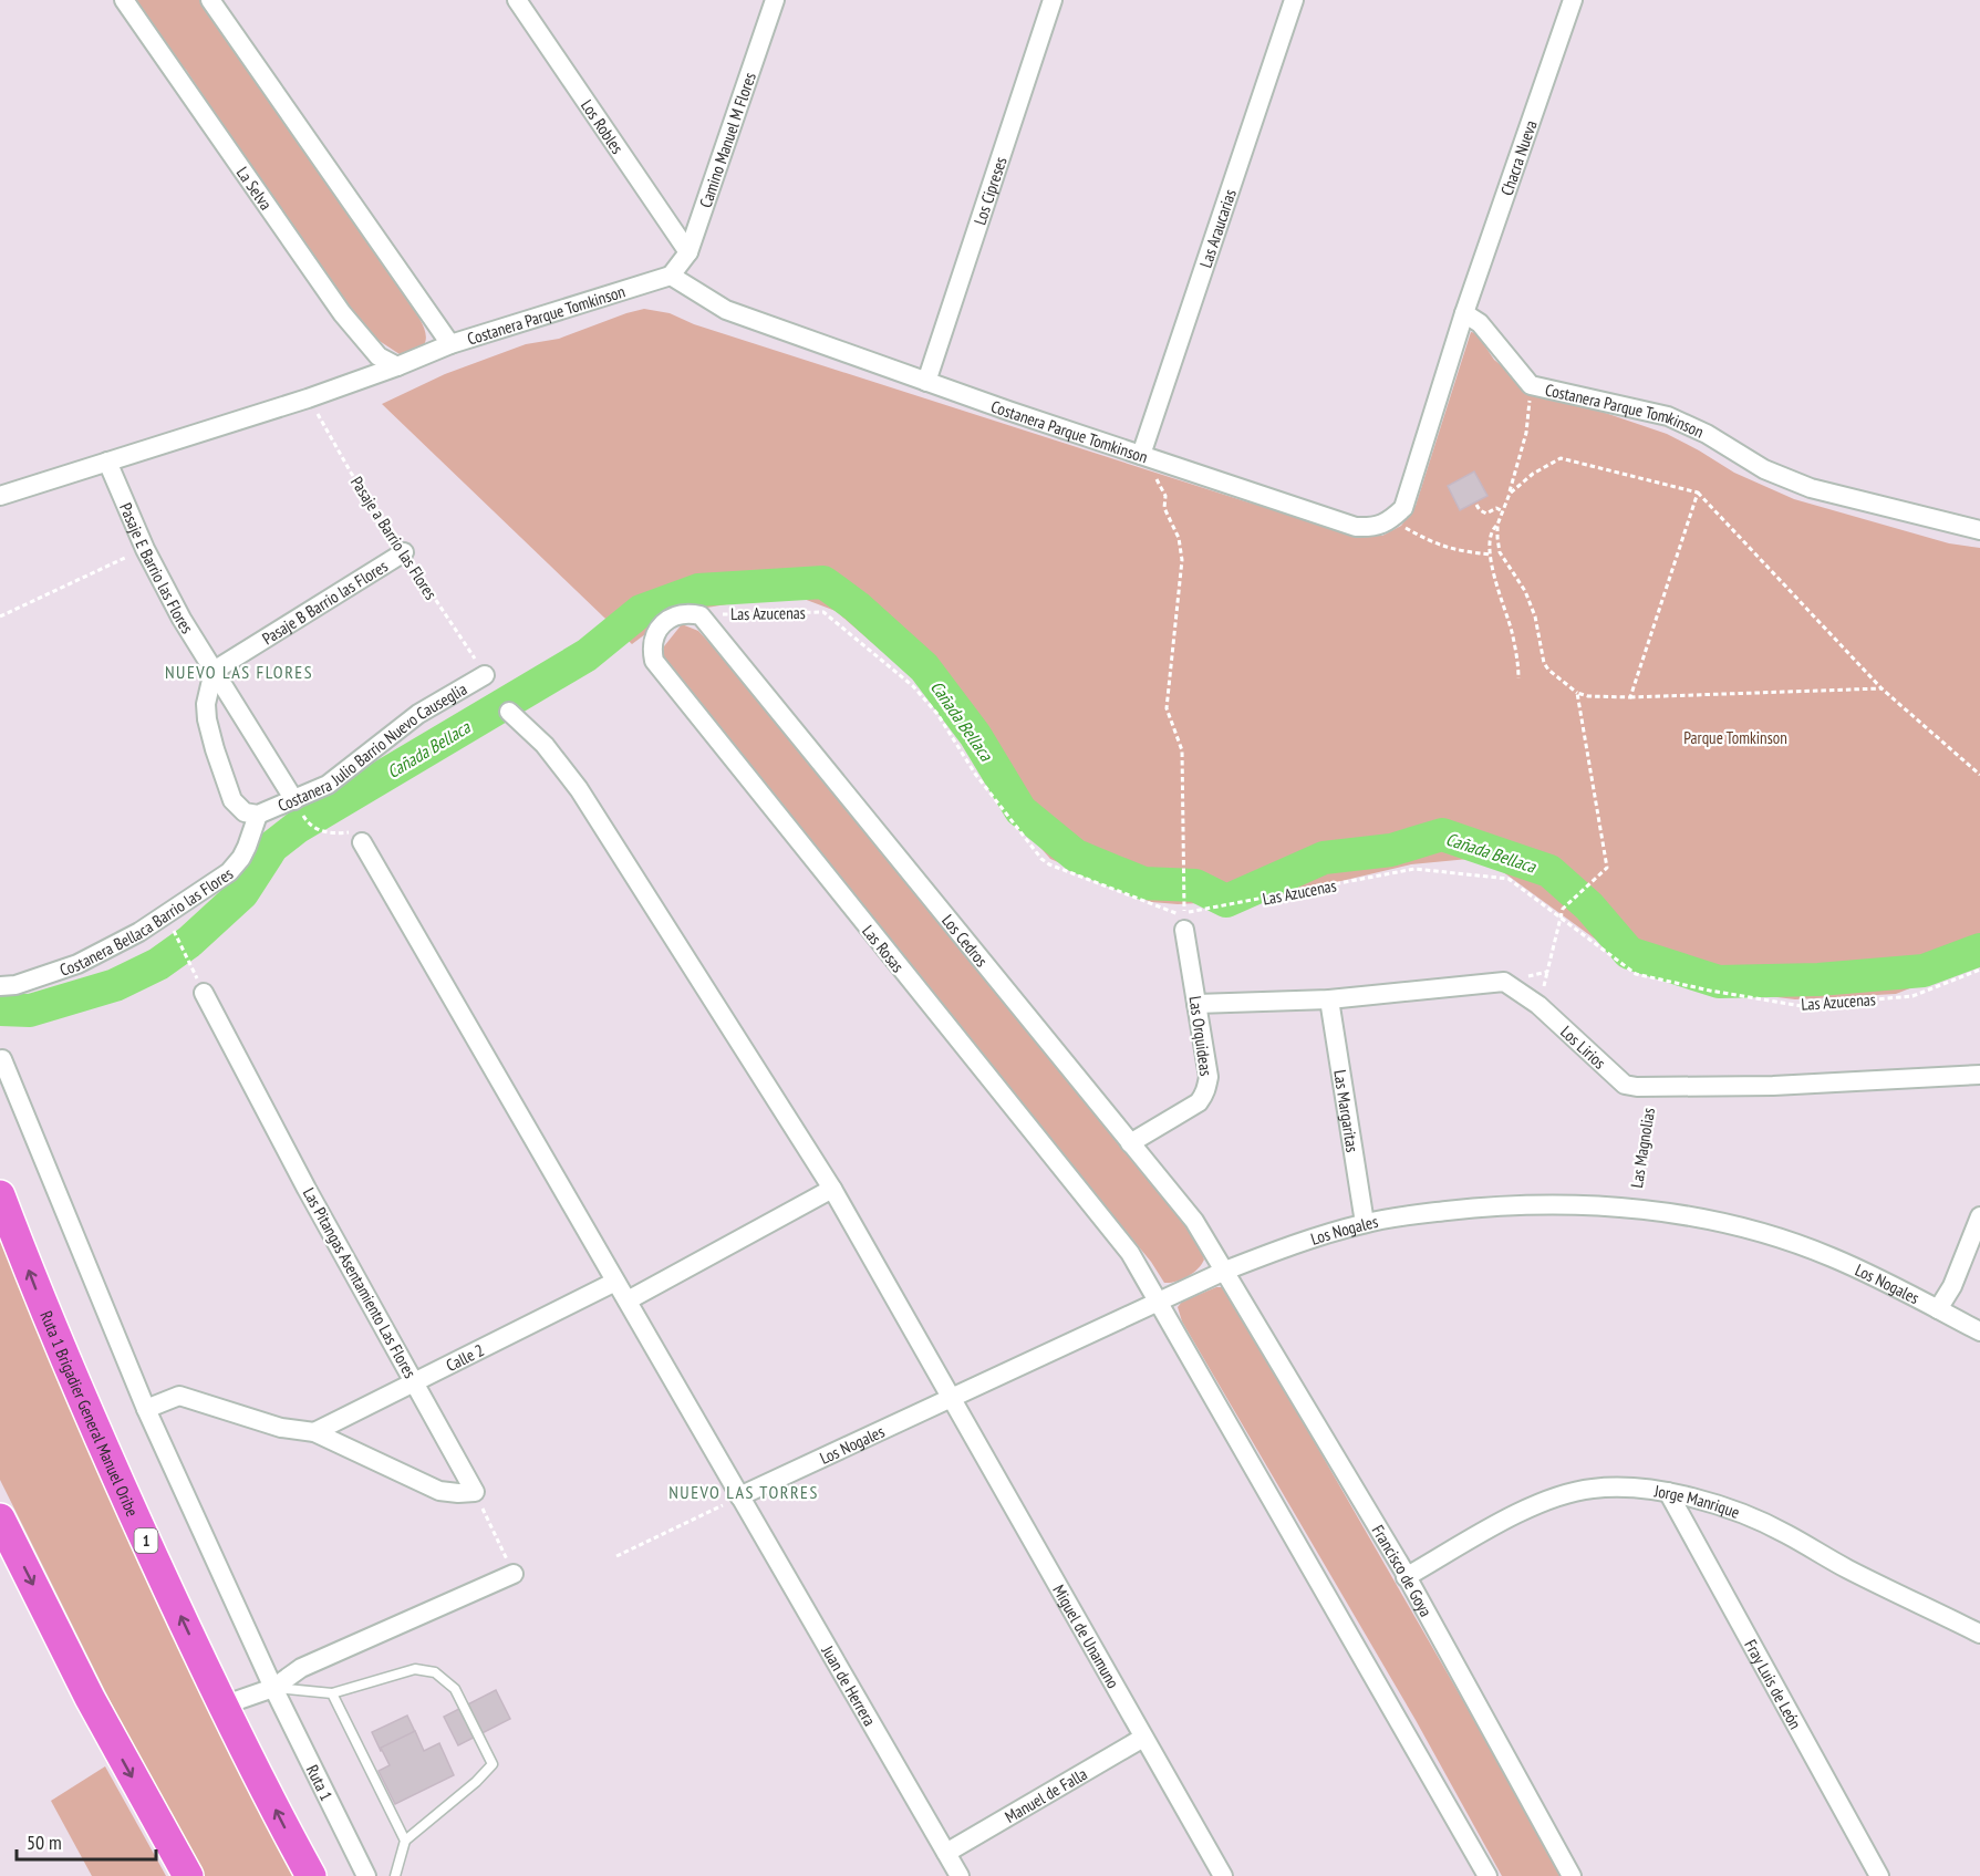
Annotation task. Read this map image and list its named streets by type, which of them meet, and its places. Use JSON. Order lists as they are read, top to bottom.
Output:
{
  "streets": {
    "highway": ["Ruta 1 Brigadier General Manuel Oribe", "1"],
    "street": [
      "Los Robles",
      "Camino Manuel M Flores",
      "Chacra Nueva",
      "La Selva",
      "Los Cipreses",
      "Las Araucarias",
      "Costanera Parque Tomkinson",
      "Pasaje E Barrio las Flores",
      "Pasaje B Barrio las Flores",
      "Costanera Julio Barrio Nuevo Causeglia",
      "Costanera Bellaca Barrio las Flores",
      "Los Cedros",
      "Las Rosas",
      "Las Orquideas",
      "Los Lirios",
      "Las Margaritas",
      "Los Nogales",
      "Las Pitangas Asentamiento Las Flores",
      "Calle 2",
      "Jorge Manrique",
      "Francisco de Goya",
      "Miguel de Unamuno",
      "Fray Luis de León",
      "Juan de Herrera",
      "Ruta 1",
      "Manuel de Falla"
    ],
    "path": ["Pasaje a Barrio las Flores", "Las Azucenas", "Las Magnolias"]
  },
  "crossings": [
    ["Los Robles", "Camino Manuel M Flores"],
    ["Camino Manuel M Flores", "Costanera Parque Tomkinson"],
    ["Chacra Nueva", "Costanera Parque Tomkinson"],
    ["La Selva", "Costanera Parque Tomkinson"],
    ["Los Cipreses", "Costanera Parque Tomkinson"],
    ["Las Araucarias", "Costanera Parque Tomkinson"],
    ["Costanera Parque Tomkinson", "Pasaje a Barrio las Flores"],
    ["Costanera Parque Tomkinson", "Pasaje E Barrio las Flores"],
    ["Pasaje a Barrio las Flores", "Pasaje B Barrio las Flores"],
    ["Pasaje a Barrio las Flores", "Costanera Julio Barrio Nuevo Causeglia"],
    ["Pasaje E Barrio las Flores", "Pasaje B Barrio las Flores"],
    ["Pasaje E Barrio las Flores", "Costanera Julio Barrio Nuevo Causeglia"],
    ["Las Azucenas", "Los Cedros"],
    ["Las Azucenas", "Las Rosas"],
    ["Las Azucenas", "Las Orquideas"],
    ["Costanera Julio Barrio Nuevo Causeglia", "Costanera Bellaca Barrio las Flores"],
    ["Los Cedros", "Las Rosas"],
    ["Los Cedros", "Las Orquideas"],
    ["Los Cedros", "Los Nogales"],
    ["Los Cedros", "Francisco de Goya"],
    ["Las Rosas", "Los Nogales"],
    ["Los Lirios", "Las Magnolias"],
    ["Las Margaritas", "Los Nogales"],
    ["Las Magnolias", "Los Nogales"],
    ["Los Nogales", "Francisco de Goya"],
    ["Los Nogales", "Miguel de Unamuno"],
    ["Los Nogales", "Juan de Herrera"],
    ["Las Pitangas Asentamiento Las Flores", "Calle 2"],
    ["Calle 2", "Juan de Herrera"],
    ["Jorge Manrique", "Francisco de Goya"],
    ["Jorge Manrique", "Fray Luis de León"],
    ["Miguel de Unamuno", "Manuel de Falla"],
    ["Juan de Herrera", "Manuel de Falla"]
  ],
  "districts": ["NUEVO LAS FLORES", "NUEVO LAS TORRES"],
  "water": ["Cañada Bellaca"],
  "parks": ["Parque Tomkinson"],
  "scale_bar": "50 m"
}
